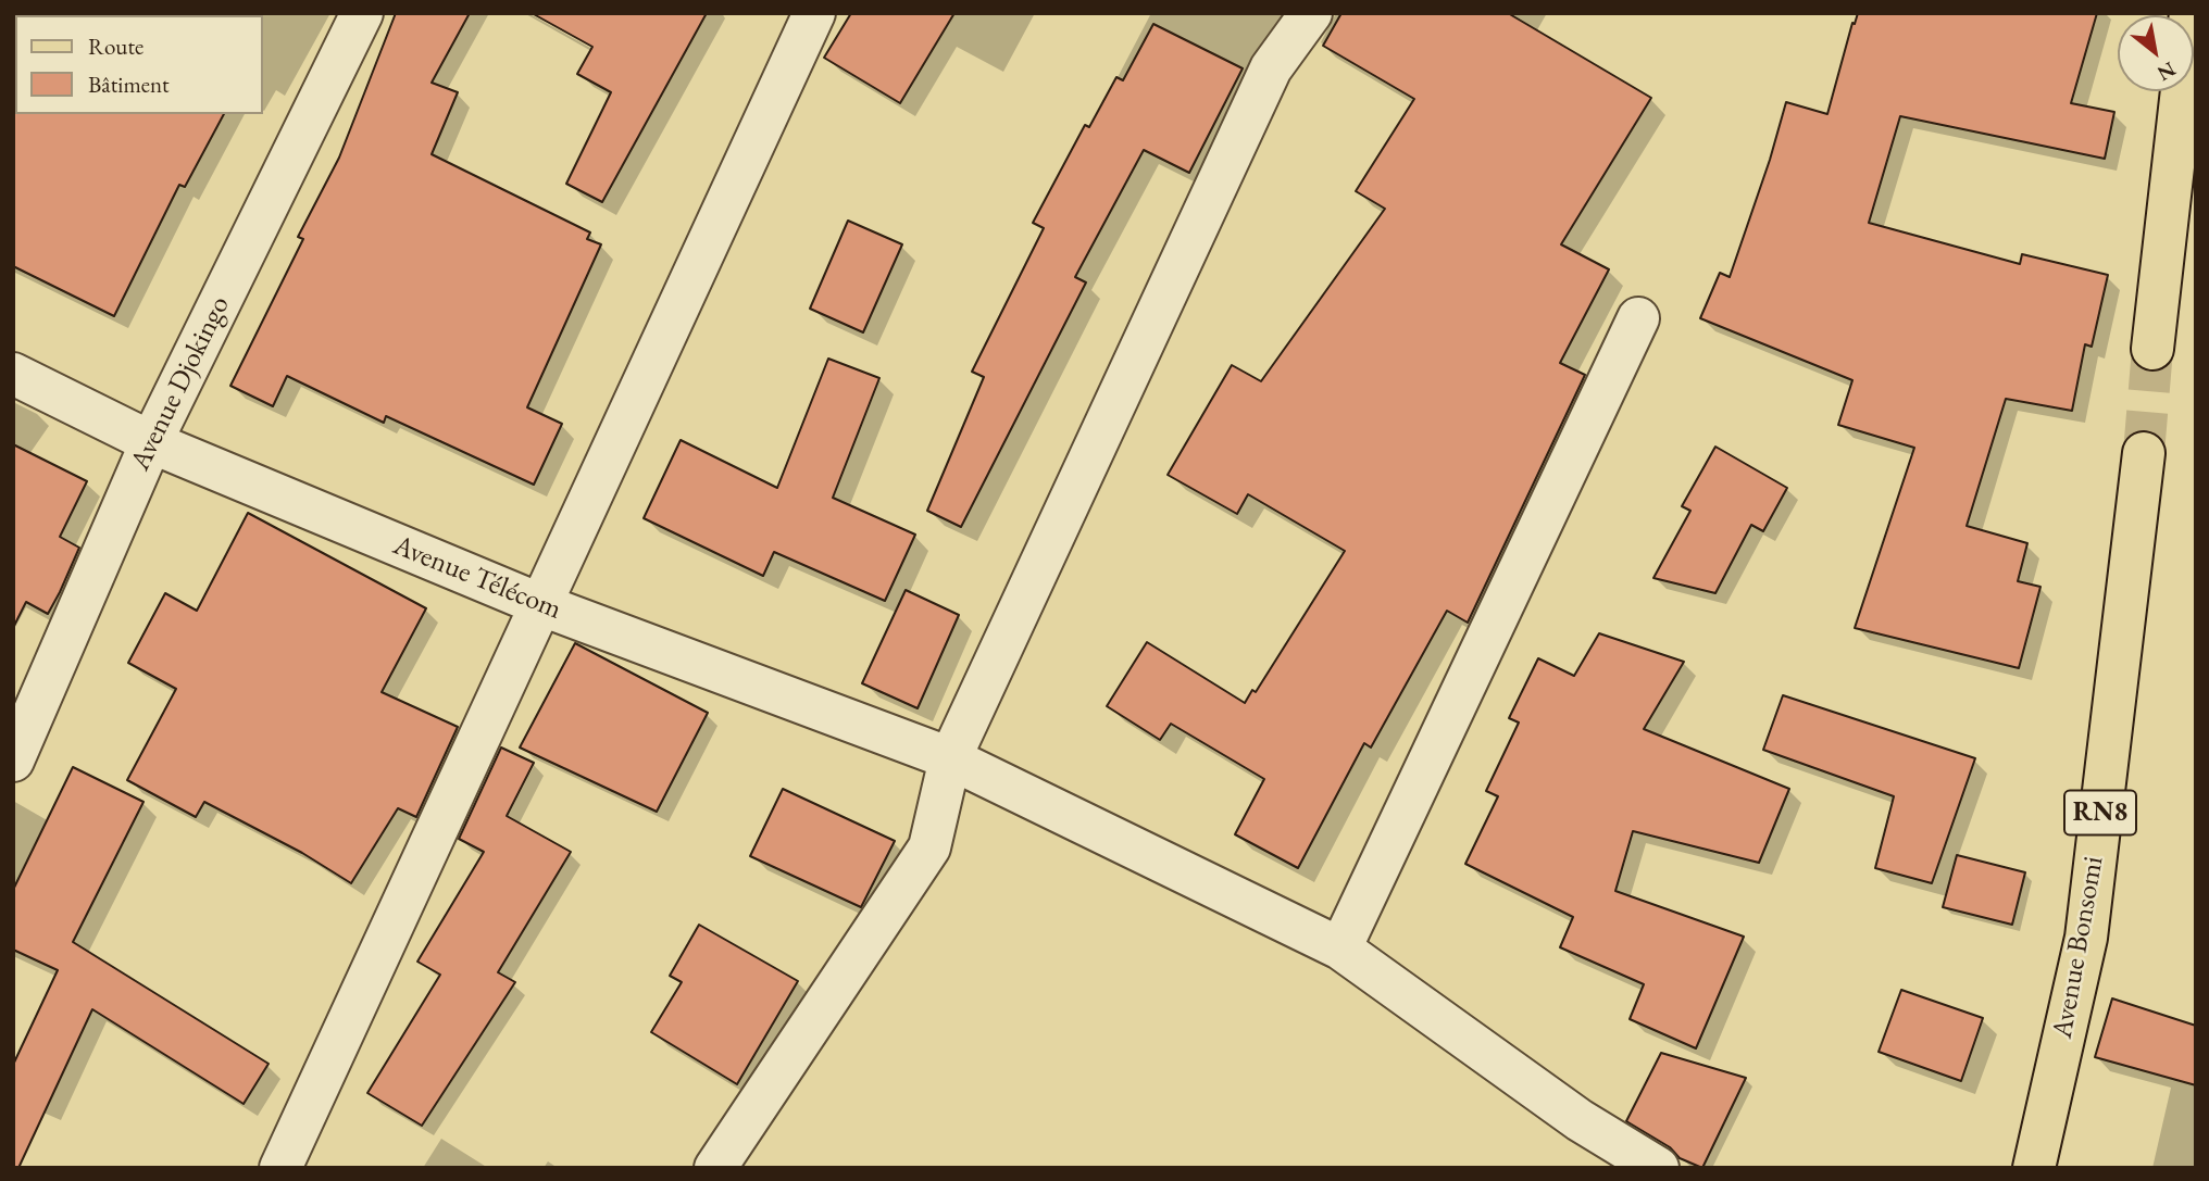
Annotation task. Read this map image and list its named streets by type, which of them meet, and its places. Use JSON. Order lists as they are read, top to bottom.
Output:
{
  "streets": {
    "main road": ["RN8", "Avenue Bonsomi"],
    "street": ["Avenue Djokingo", "Avenue Télécom"]
  },
  "crossings": [
    ["Avenue Djokingo", "Avenue Télécom"]
  ],
  "legend": ["Route", "Bâtiment"],
  "north": "bottom right"
}
